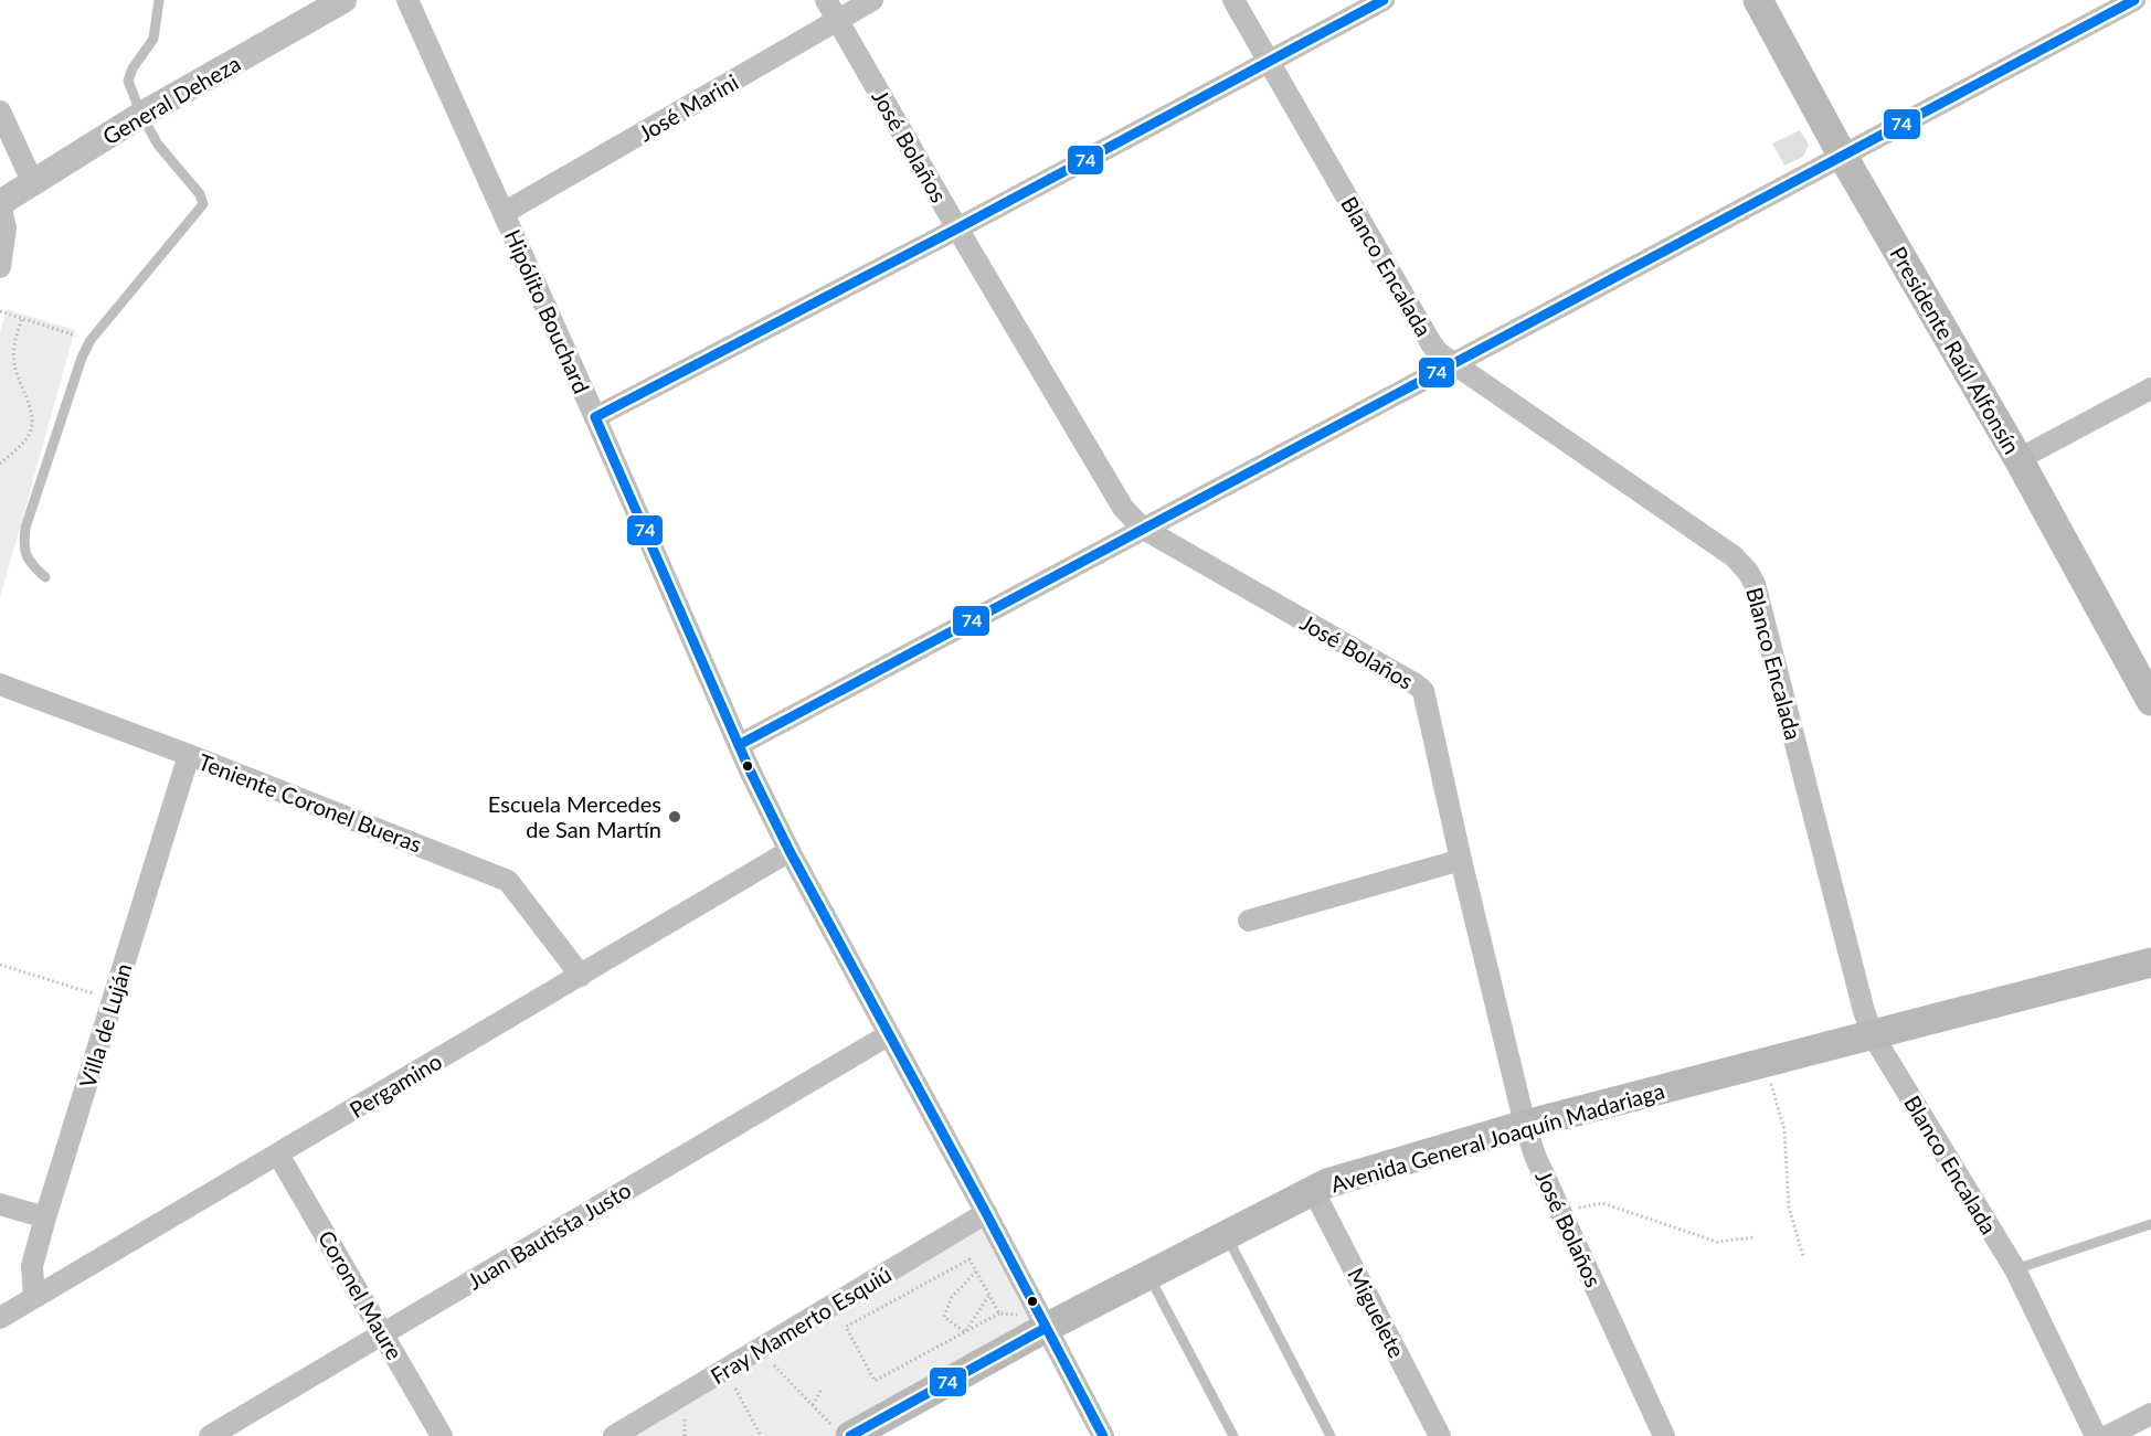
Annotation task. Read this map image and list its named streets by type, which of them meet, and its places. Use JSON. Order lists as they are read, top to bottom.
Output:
{
  "streets": {
    "main road": ["Presidente Raúl Alfonsín", "Avenida General Joaquín Madariaga"],
    "street": [
      "General Deheza",
      "José Marini",
      "José Bolaños",
      "Blanco Encalada",
      "Hipólito Bouchard",
      "Teniente Coronel Bueras",
      "Villa de Luján",
      "Pergamino",
      "Juan Bautista Justo",
      "Coronel Maure",
      "Miguelete",
      "Fray Mamerto Esquiú"
    ]
  },
  "crossings": [
    ["José Marini", "José Bolaños"],
    ["José Marini", "Hipólito Bouchard"],
    ["José Bolaños", "Avenida General Joaquín Madariaga"],
    ["Blanco Encalada", "Avenida General Joaquín Madariaga"],
    ["Hipólito Bouchard", "Pergamino"],
    ["Hipólito Bouchard", "Avenida General Joaquín Madariaga"],
    ["Hipólito Bouchard", "Juan Bautista Justo"],
    ["Hipólito Bouchard", "Fray Mamerto Esquiú"],
    ["Teniente Coronel Bueras", "Villa de Luján"],
    ["Teniente Coronel Bueras", "Pergamino"],
    ["Villa de Luján", "Pergamino"],
    ["Pergamino", "Coronel Maure"],
    ["Avenida General Joaquín Madariaga", "Miguelete"],
    ["Juan Bautista Justo", "Coronel Maure"]
  ],
  "places": ["Escuela Mercedes de San Martín"],
  "lines": ["transit line 74"]
}
